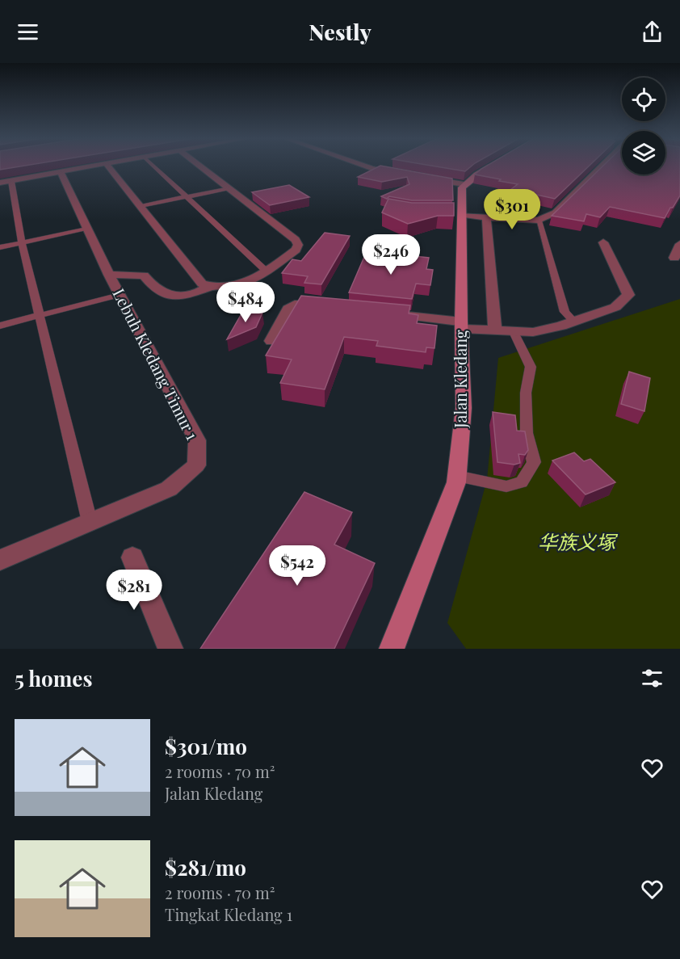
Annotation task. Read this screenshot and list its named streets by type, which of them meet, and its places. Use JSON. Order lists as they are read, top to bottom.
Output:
{
  "streets": {
    "main road": ["Jalan Kledang"],
    "street": ["Lebuh Kledang Timur 1"]
  },
  "parks": ["华族义塚"],
  "page": {
    "header": "Nestly",
    "price": [
      "$301",
      "$246",
      "$484",
      "$542",
      "$281"
    ],
    "heading": "5 homes",
    "list": [
      {
        "name": "$301/mo",
        "note": "2 rooms · 70 m² · Jalan Kledang"
      },
      {
        "name": "$281/mo",
        "note": "2 rooms · 70 m² · Tingkat Kledang 1"
      }
    ]
  }
}
